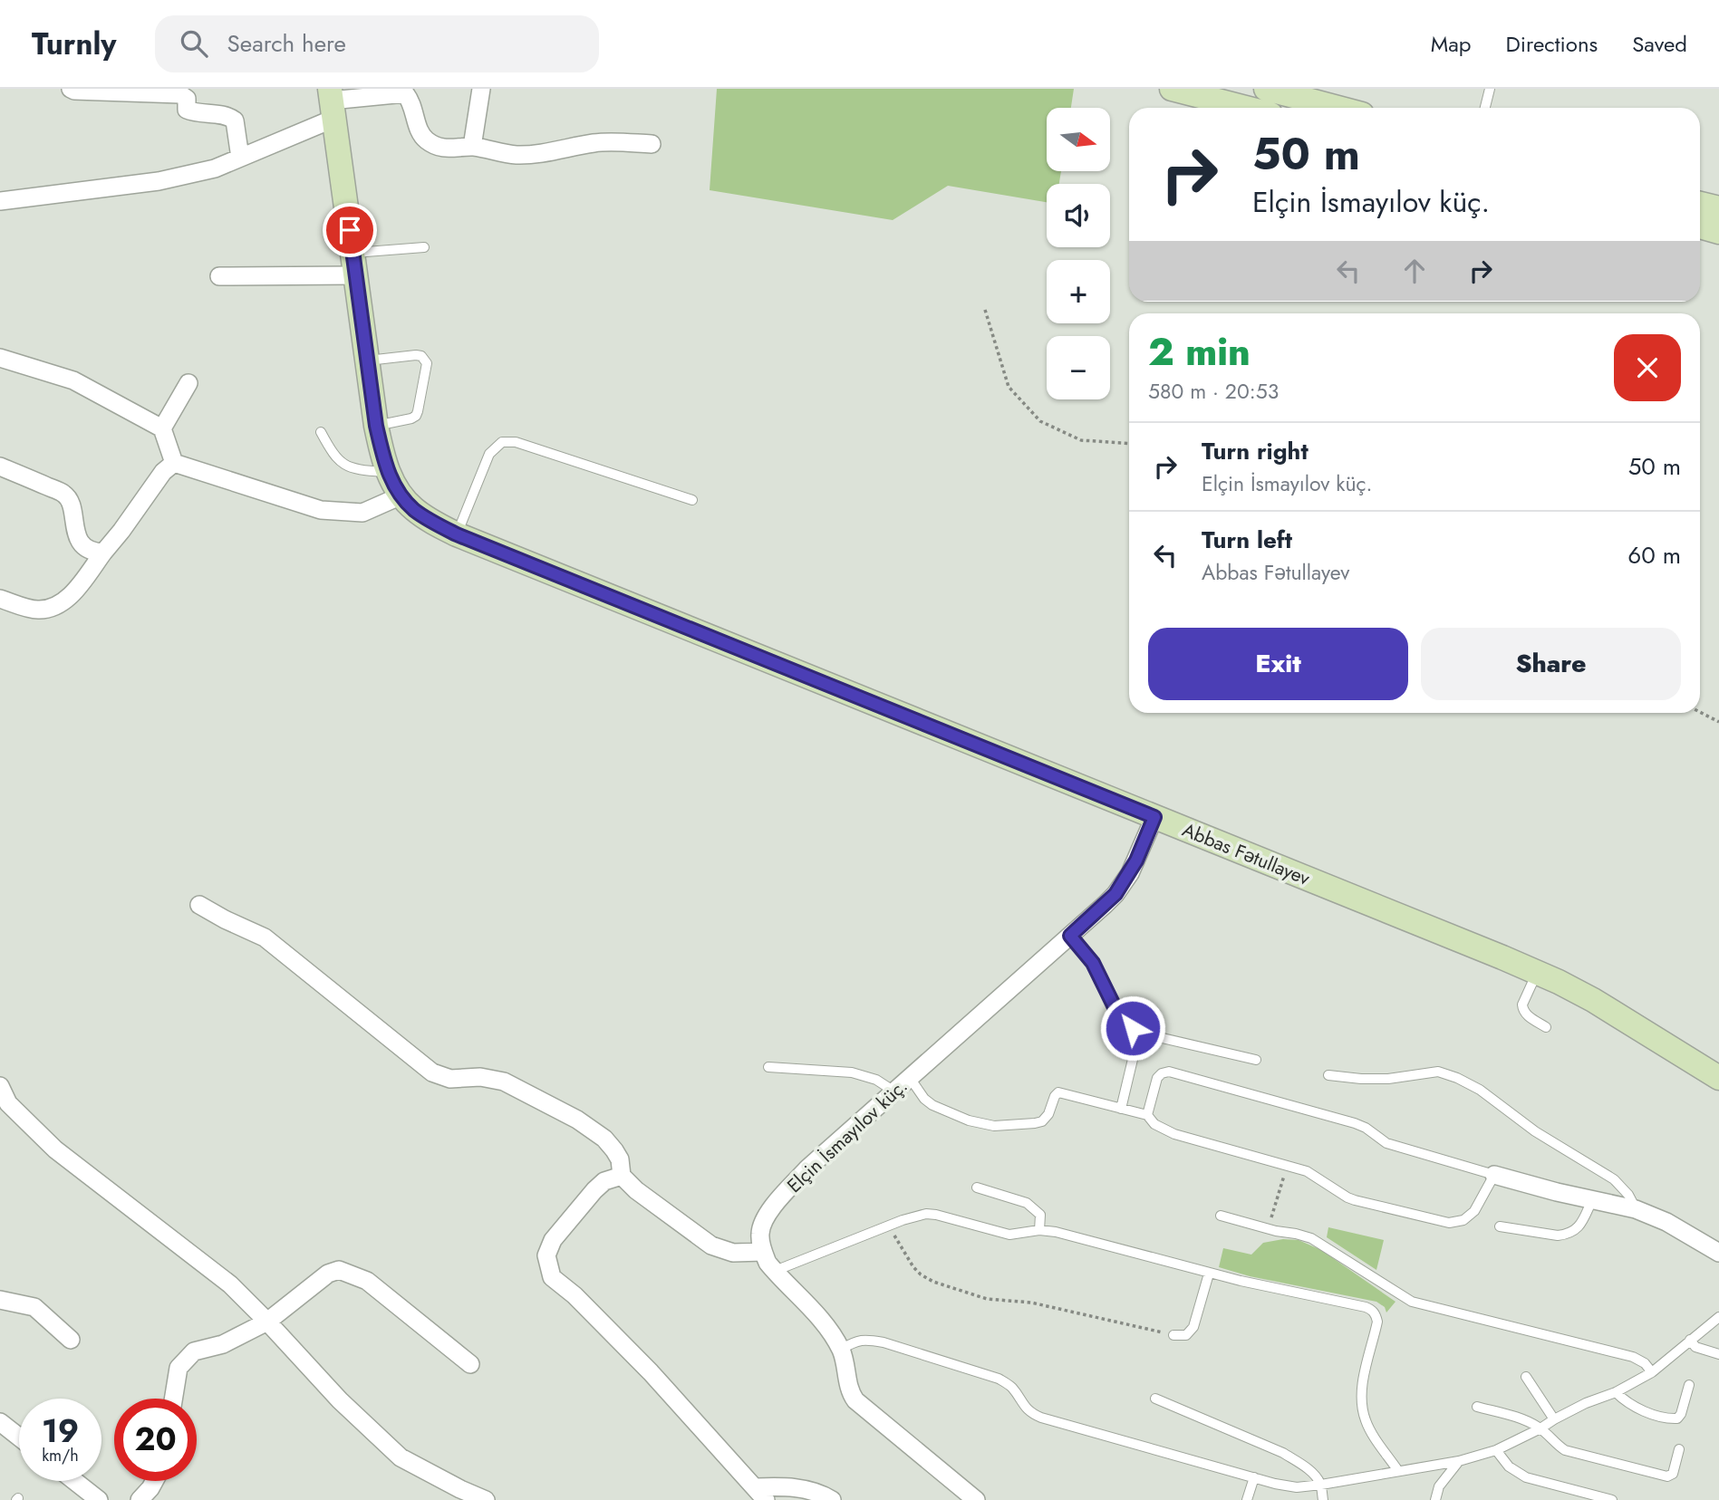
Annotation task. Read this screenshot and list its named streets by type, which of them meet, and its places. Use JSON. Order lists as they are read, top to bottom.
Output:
{
  "streets": {
    "main road": ["Abbas Fətullayev"],
    "street": ["Elçin İsmayılov küç."]
  },
  "crossings": [
    ["Abbas Fətullayev", "Elçin İsmayılov küç."]
  ],
  "north": "right",
  "page": {
    "header": "Turnly",
    "search": "Search here",
    "nav": ["Map", "Directions", "Saved"],
    "map_buttons": ["+", "−"],
    "turn": ["50 m", "Elçin İsmayılov küç."],
    "heading": ["2 min", "580 m · 20:53"],
    "list": [
      {
        "name": "Turn right",
        "note": "Elçin İsmayılov küç.",
        "value": "50 m"
      },
      {
        "name": "Turn left",
        "note": "Abbas Fətullayev",
        "value": "60 m"
      }
    ],
    "buttons": ["Exit", "Share"],
    "speed": "19 km/h",
    "limit": "20"
  }
}
